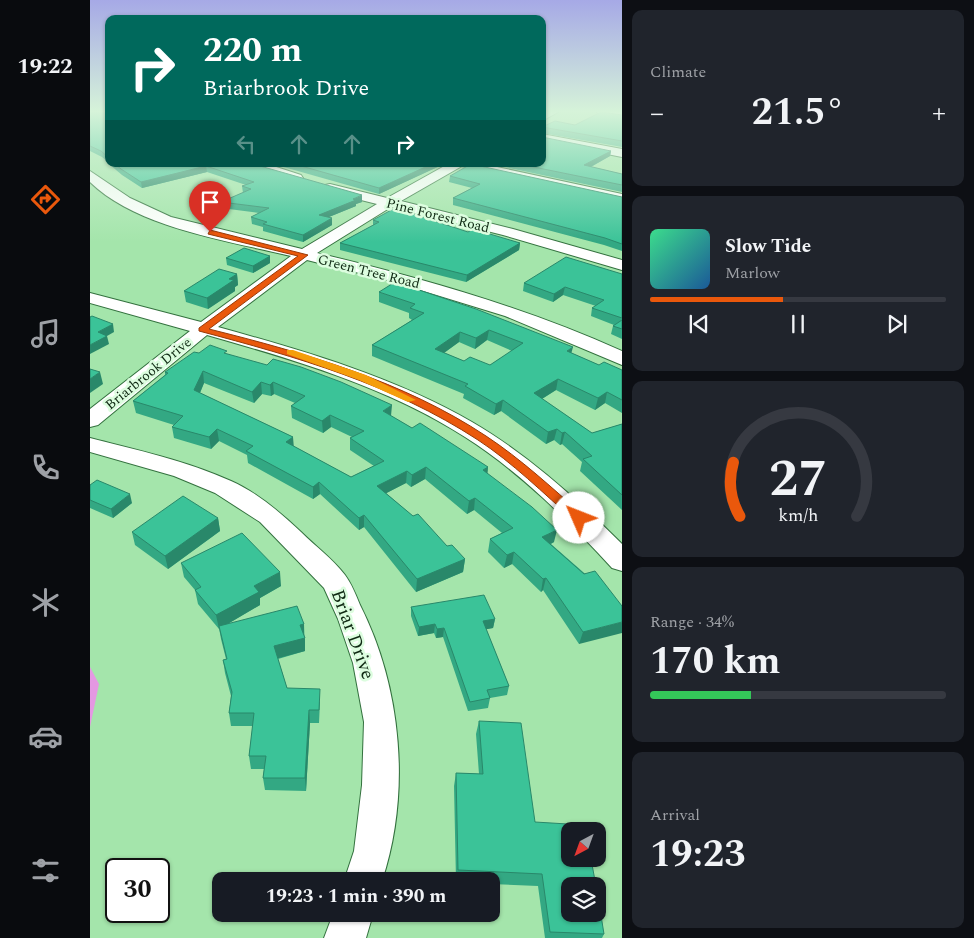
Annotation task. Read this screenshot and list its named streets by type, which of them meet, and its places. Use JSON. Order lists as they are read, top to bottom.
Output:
{
  "streets": {
    "street": [
      "Pine Forest Road",
      "Green Tree Road",
      "Briarbrook Drive",
      "Briar Drive"
    ]
  },
  "crossings": [
    ["Pine Forest Road", "Briarbrook Drive"],
    ["Green Tree Road", "Briarbrook Drive"]
  ],
  "north": "bottom left",
  "page": {
    "tabs": "19:22",
    "tile": [
      "Climate",
      ["Range · 34%", "170 km"],
      ["Arrival", "19:23"]
    ],
    "turn": ["220 m", "Briarbrook Drive"],
    "heat": ["−", "21.5°", "+"],
    "song": ["Slow Tide", "Marlow"],
    "limit": "30",
    "trip": "19:23 · 1 min · 390 m",
    "gauge": ["27", "km/h"]
  }
}
